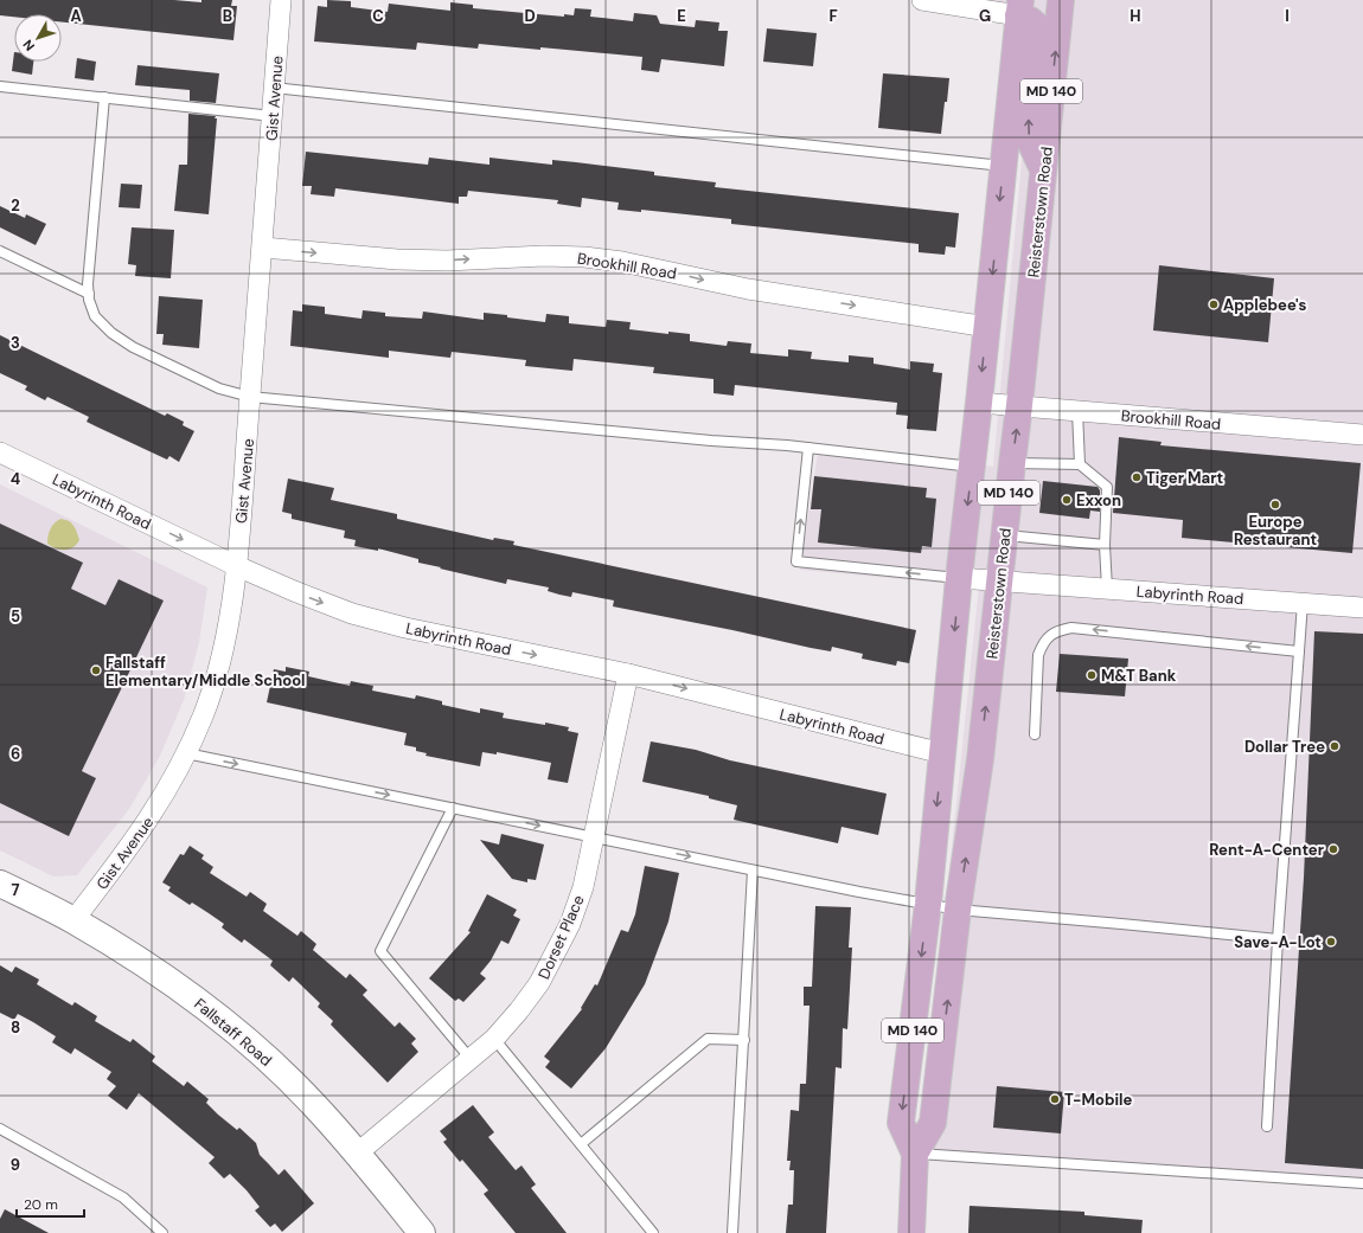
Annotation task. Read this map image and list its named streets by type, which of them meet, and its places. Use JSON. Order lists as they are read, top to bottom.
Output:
{
  "streets": {
    "main road": ["MD 140", "Reisterstown Road"],
    "street": [
      "Gist Avenue",
      "Brookhill Road",
      "Labyrinth Road",
      "Dorset Place",
      "Fallstaff Road"
    ]
  },
  "crossings": [
    ["Gist Avenue", "Brookhill Road"],
    ["Gist Avenue", "Labyrinth Road"],
    ["Gist Avenue", "Fallstaff Road"],
    ["Reisterstown Road", "Brookhill Road"],
    ["Reisterstown Road", "Labyrinth Road"],
    ["Labyrinth Road", "Dorset Place"],
    ["Dorset Place", "Fallstaff Road"]
  ],
  "one_way": ["Brookhill Road", "Labyrinth Road"],
  "places": [
    "Applebee's",
    "Tiger Mart",
    "Exxon",
    "Europe Restaurant",
    "Fallstaff Elementary/Middle School",
    "M&T Bank",
    "Dollar Tree",
    "Rent-A-Center",
    "Save-A-Lot",
    "T-Mobile"
  ],
  "scale_bar": "20 m",
  "north": "bottom left",
  "grid": {
    "columns": [
      "A",
      "B",
      "C",
      "D",
      "E",
      "F",
      "G",
      "H",
      "I"
    ],
    "rows": [
      "2",
      "3",
      "4",
      "5",
      "6",
      "7",
      "8",
      "9"
    ]
  }
}
